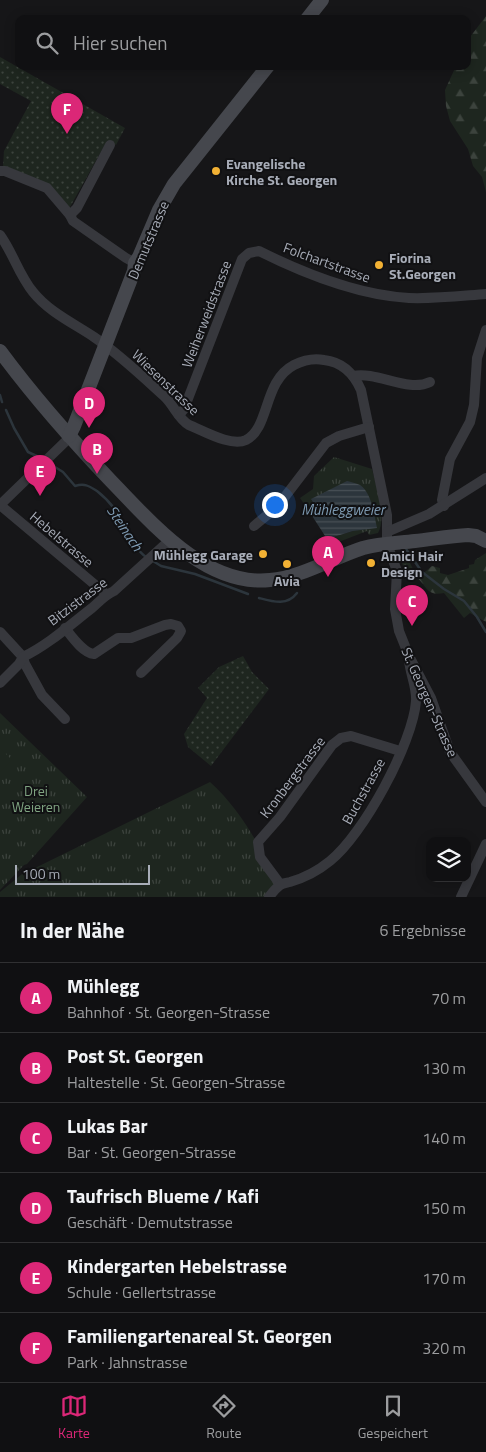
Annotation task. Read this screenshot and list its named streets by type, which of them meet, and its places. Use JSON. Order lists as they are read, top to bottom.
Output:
{
  "streets": {
    "street": [
      "Demutstrasse",
      "Folchartstrasse",
      "Weiherweidstrasse",
      "Wiesenstrasse",
      "Hebelstrasse",
      "Bitzistrasse",
      "St. Georgen-Strasse",
      "Kronbergstrasse",
      "Buchstrasse"
    ]
  },
  "crossings": [
    ["Demutstrasse", "Wiesenstrasse"],
    ["Folchartstrasse", "Weiherweidstrasse"],
    ["Weiherweidstrasse", "Wiesenstrasse"],
    ["Hebelstrasse", "Bitzistrasse"],
    ["St. Georgen-Strasse", "Buchstrasse"],
    ["Kronbergstrasse", "Buchstrasse"]
  ],
  "water": ["Mühleggweier", "Steinach"],
  "parks": ["Drei Weieren"],
  "places": [
    "Evangelische Kirche St. Georgen",
    "Fiorina St.Georgen",
    "Mühlegg Garage",
    "Amici Hair Design",
    "Avia"
  ],
  "scale_bar": "100 m",
  "page": {
    "search": "Hier suchen",
    "pins": [
      "F",
      "D",
      "B",
      "E",
      "A",
      "C"
    ],
    "scale": "100 m",
    "heading": ["In der Nähe", "6 Ergebnisse"],
    "list": [
      {
        "mark": "A",
        "name": "Mühlegg",
        "note": "Bahnhof · St. Georgen-Strasse",
        "value": "70 m"
      },
      {
        "mark": "B",
        "name": "Post St. Georgen",
        "note": "Haltestelle · St. Georgen-Strasse",
        "value": "130 m"
      },
      {
        "mark": "C",
        "name": "Lukas Bar",
        "note": "Bar · St. Georgen-Strasse",
        "value": "140 m"
      },
      {
        "mark": "D",
        "name": "Taufrisch Blueme / Kafi",
        "note": "Geschäft · Demutstrasse",
        "value": "150 m"
      },
      {
        "mark": "E",
        "name": "Kindergarten Hebelstrasse",
        "note": "Schule · Gellertstrasse",
        "value": "170 m"
      },
      {
        "mark": "F",
        "name": "Familiengartenareal St. Georgen",
        "note": "Park · Jahnstrasse",
        "value": "320 m"
      }
    ],
    "nav": ["Karte", "Route", "Gespeichert"]
  }
}
